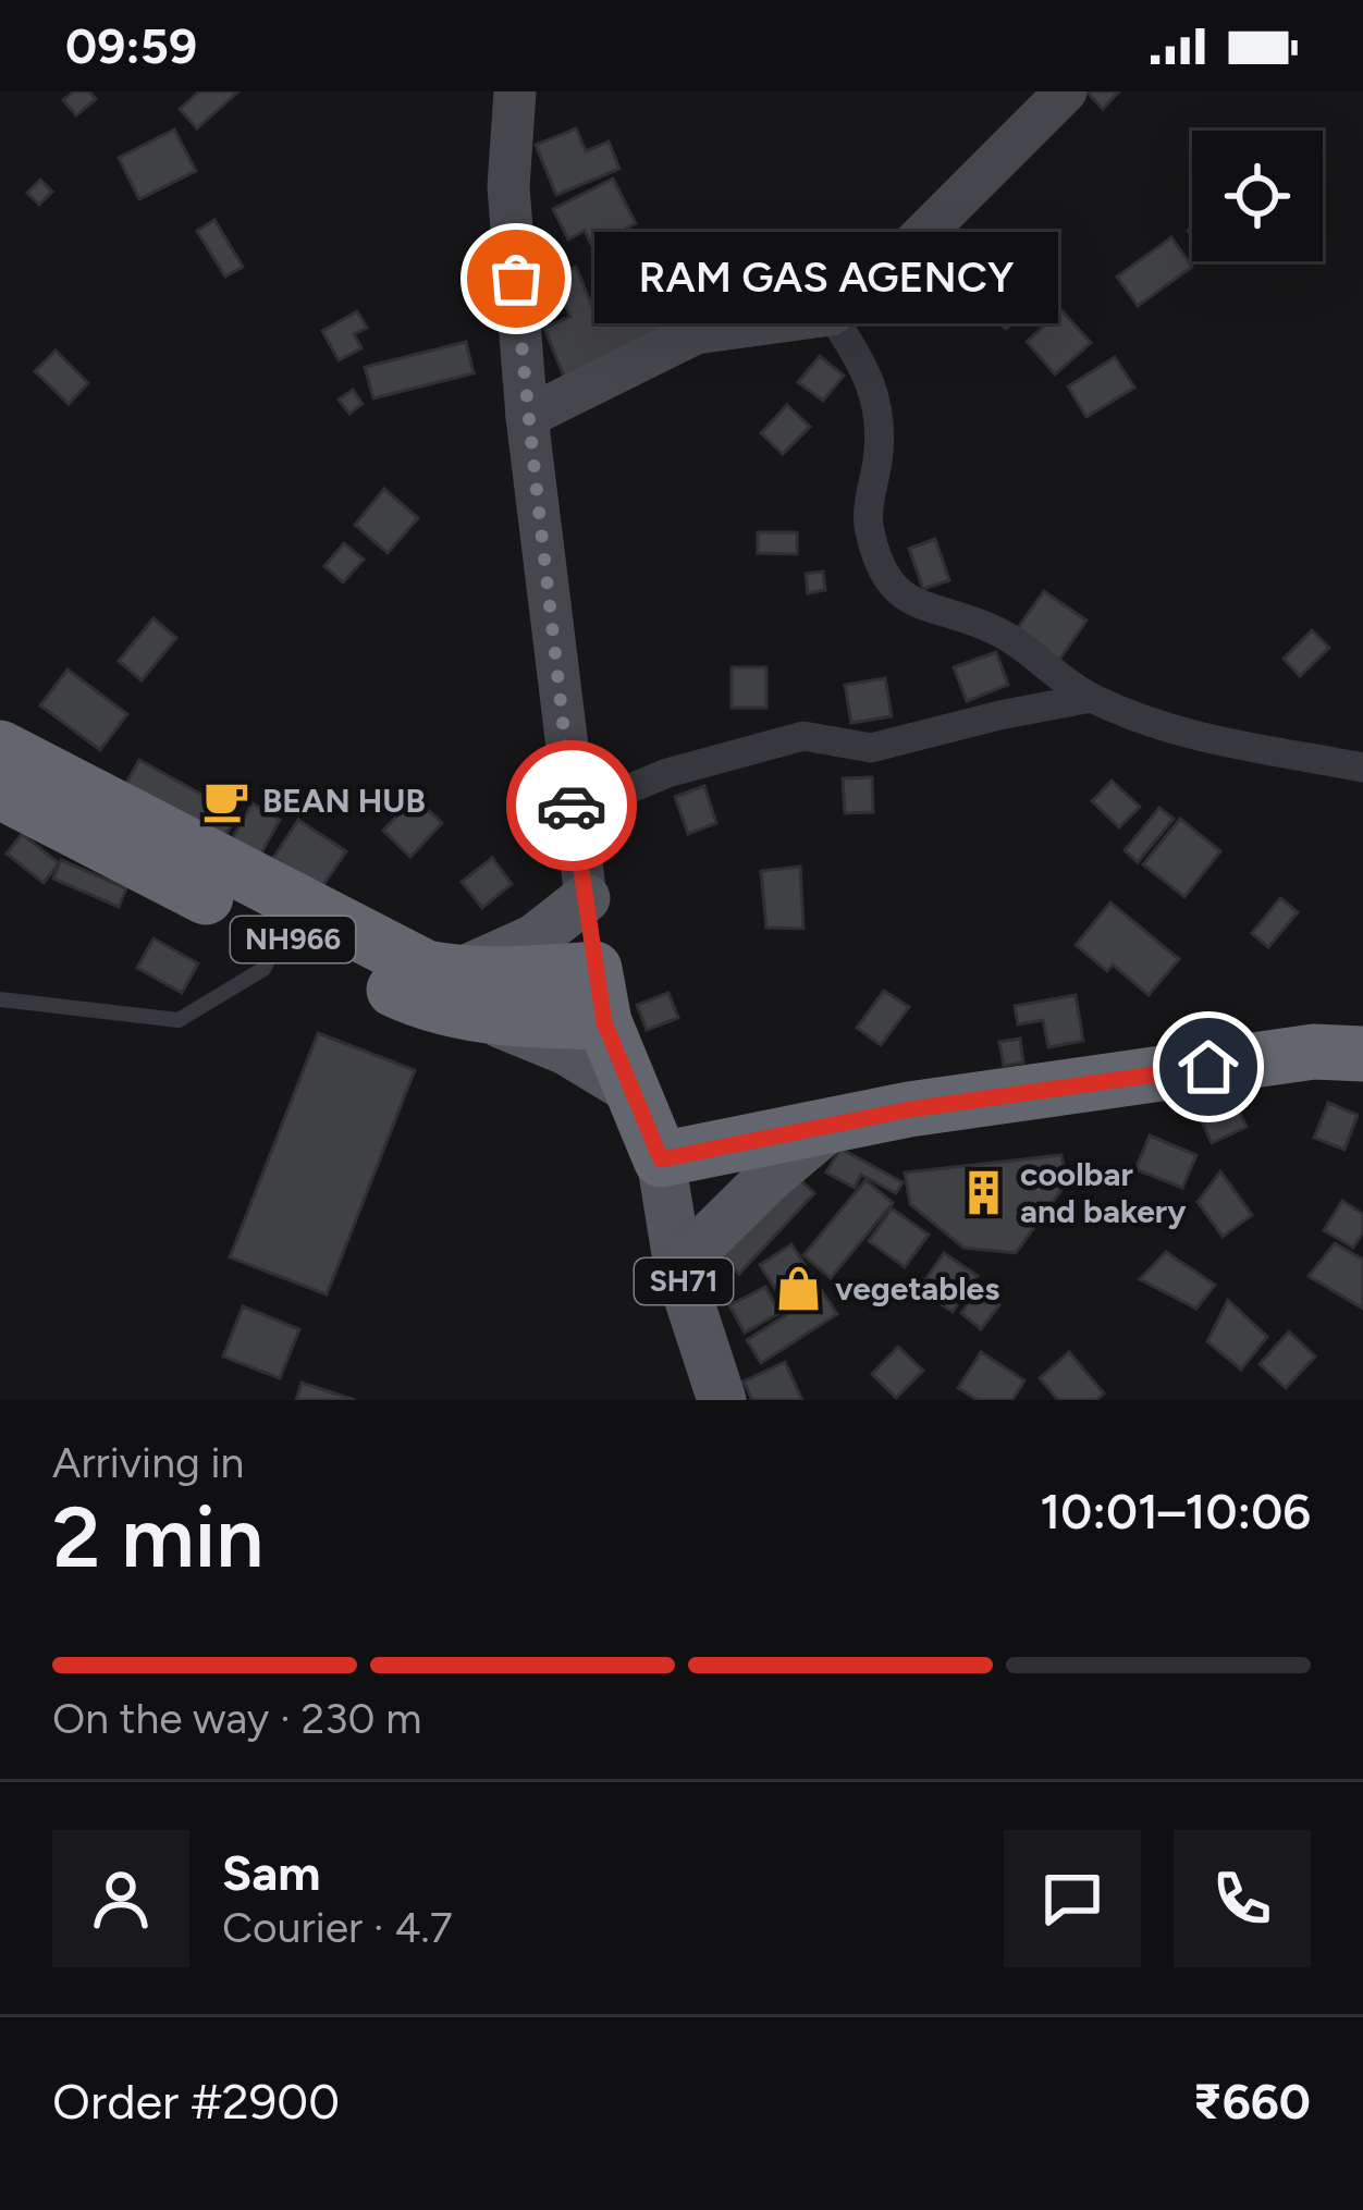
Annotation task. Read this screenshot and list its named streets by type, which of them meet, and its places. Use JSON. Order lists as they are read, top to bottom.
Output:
{
  "streets": {
    "highway": ["NH966"],
    "main road": ["SH71"]
  },
  "places": {
    "other": ["RAM GAS AGENCY"],
    "cafe": ["BEAN HUB"],
    "building": ["coolbar and bakery"],
    "shop": ["vegetables"]
  },
  "page": {
    "status": "09:59",
    "bubble": "RAM GAS AGENCY",
    "heading": ["2 min", "Arriving in", "10:01–10:06"],
    "panel": [
      "Sam",
      "Courier · 4.7",
      "Order #2900",
      "₹660"
    ],
    "bar": "On the way · 230 m"
  }
}
